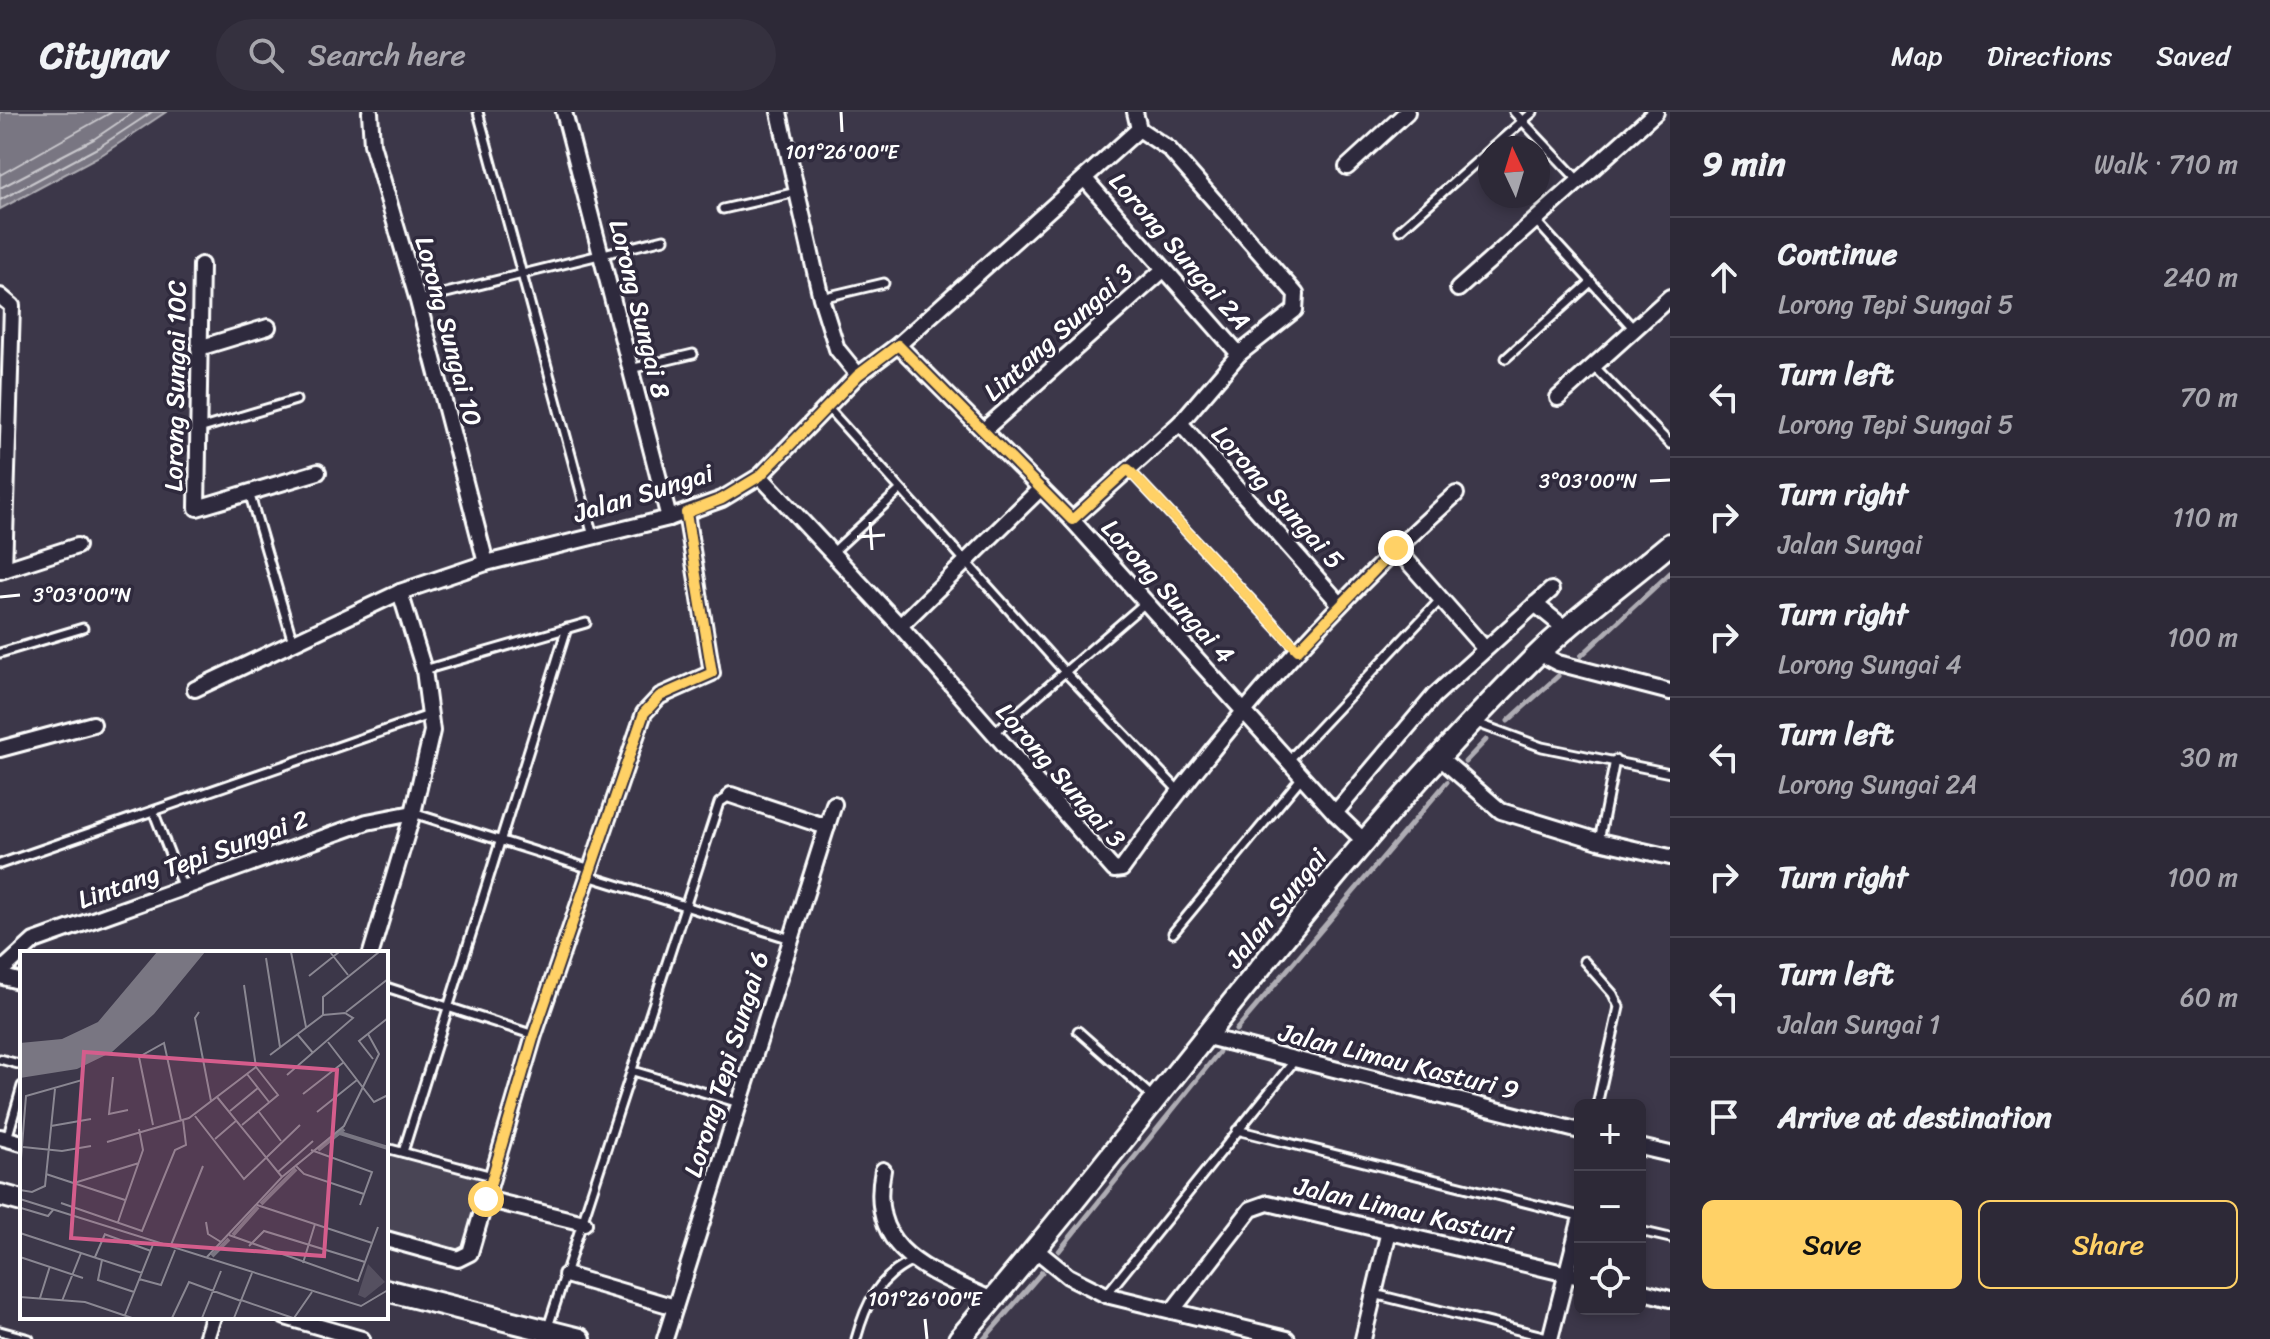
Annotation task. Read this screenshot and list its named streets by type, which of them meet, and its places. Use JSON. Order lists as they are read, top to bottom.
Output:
{
  "streets": {
    "street": [
      "Lorong Sungai 2A",
      "Lorong Sungai 8",
      "Lorong Sungai 10",
      "Lintang Sungai 3",
      "Lorong Sungai 10C",
      "Jalan Sungai",
      "Lorong Sungai 5",
      "Lorong Sungai 4",
      "Lorong Sungai 3",
      "Lintang Tepi Sungai 2",
      "Jalan Limau Kasturi 9",
      "Lorong Tepi Sungai 6",
      "Jalan Limau Kasturi"
    ]
  },
  "crossings": [
    ["Lorong Sungai 2A", "Lintang Sungai 3"],
    ["Lorong Sungai 2A", "Jalan Sungai"],
    ["Lorong Sungai 2A", "Lorong Sungai 5"],
    ["Lorong Sungai 2A", "Lorong Sungai 4"],
    ["Lorong Sungai 8", "Jalan Sungai"],
    ["Lorong Sungai 10", "Jalan Sungai"],
    ["Lintang Sungai 3", "Lorong Sungai 4"],
    ["Jalan Sungai", "Lorong Sungai 4"],
    ["Jalan Sungai", "Lorong Sungai 3"],
    ["Jalan Sungai", "Jalan Limau Kasturi 9"],
    ["Lorong Sungai 5", "Lorong Sungai 3"],
    ["Lorong Sungai 4", "Lorong Sungai 3"]
  ],
  "north": "top",
  "page": {
    "header": "Citynav",
    "search": "Search here",
    "nav": ["Map", "Directions", "Saved"],
    "heading": ["9 min", "Walk · 710 m"],
    "list": [
      ["Continue", "Lorong Tepi Sungai 5", "240 m"],
      ["Turn left", "Lorong Tepi Sungai 5", "70 m"],
      ["Turn right", "Jalan Sungai", "110 m"],
      ["Turn right", "Lorong Sungai 4", "100 m"],
      ["Turn left", "Lorong Sungai 2A", "30 m"],
      ["Turn right", "100 m"],
      ["Turn left", "Jalan Sungai 1", "60 m"],
      "Arrive at destination"
    ],
    "map_buttons": ["+", "−"],
    "buttons": ["Save", "Share"]
  },
  "coordinates": ["101°26'00\"E", "3°03'00\"N"]
}
